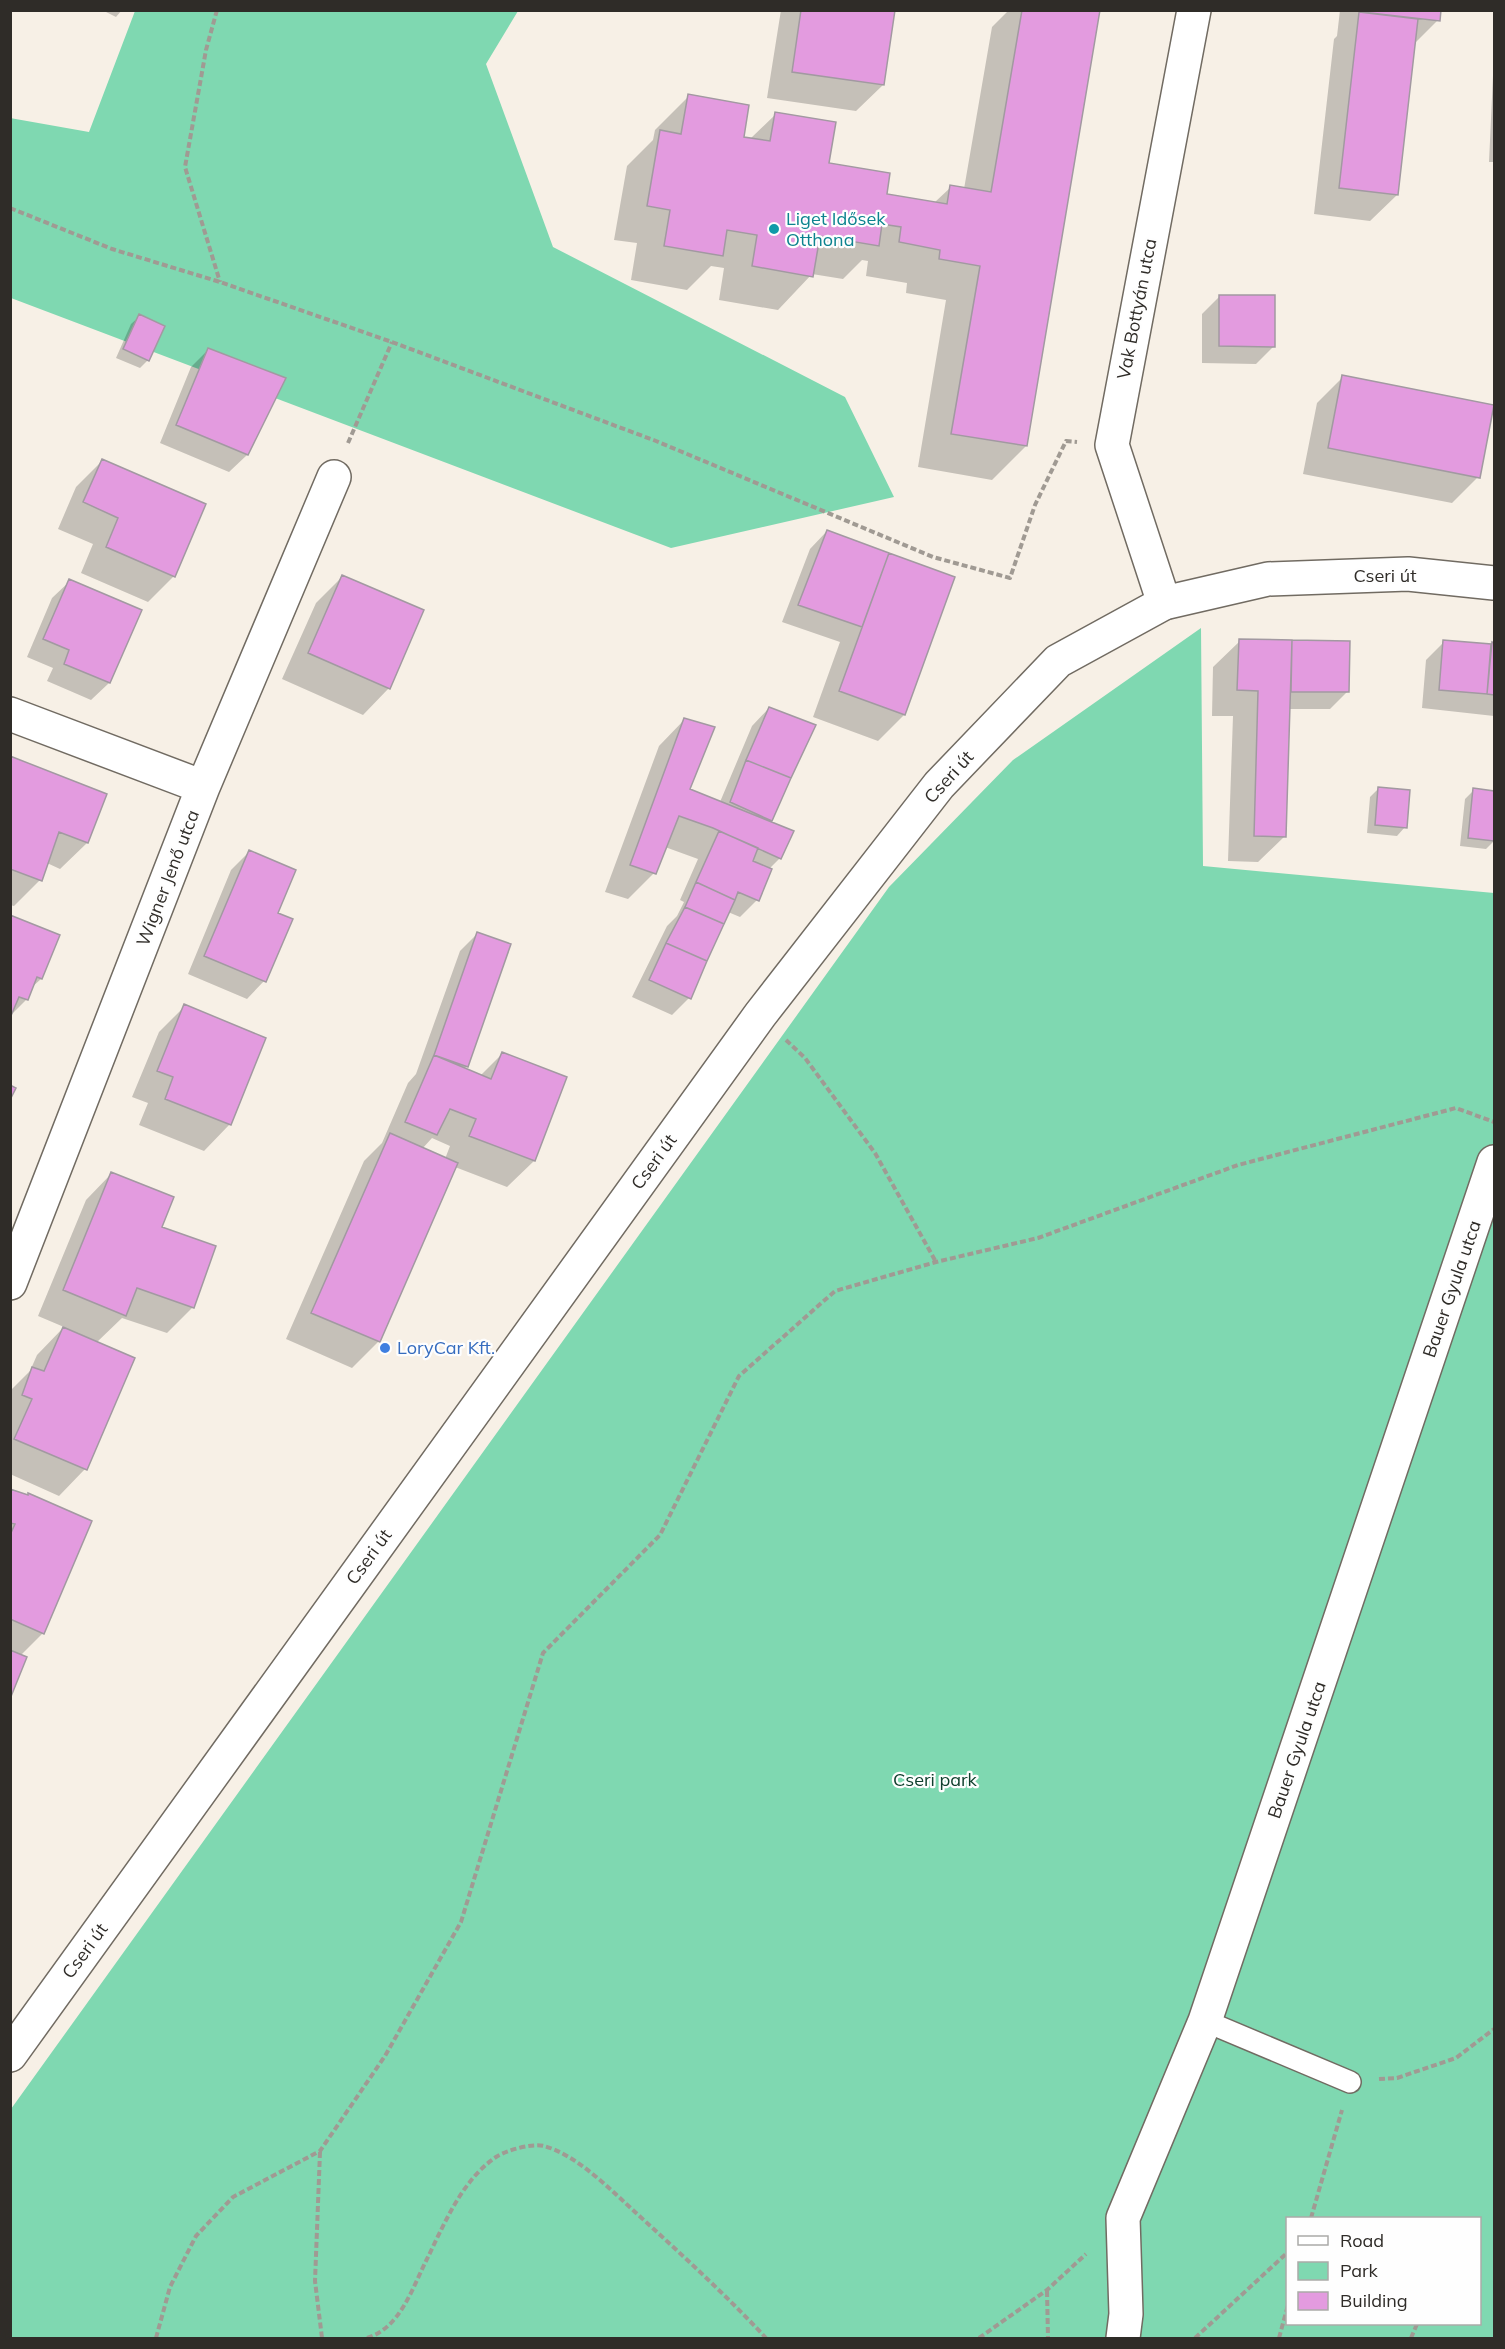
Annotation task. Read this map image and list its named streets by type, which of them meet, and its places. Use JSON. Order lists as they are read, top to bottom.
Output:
{
  "streets": {
    "street": [
      "Vak Bottyán utca",
      "Cseri út",
      "Wigner Jenő utca",
      "Bauer Gyula utca"
    ]
  },
  "crossings": [
    ["Vak Bottyán utca", "Cseri út"]
  ],
  "parks": ["Cseri park"],
  "places": ["Liget Idősek Otthona", "LoryCar Kft."],
  "legend": ["Road", "Park", "Building"]
}
